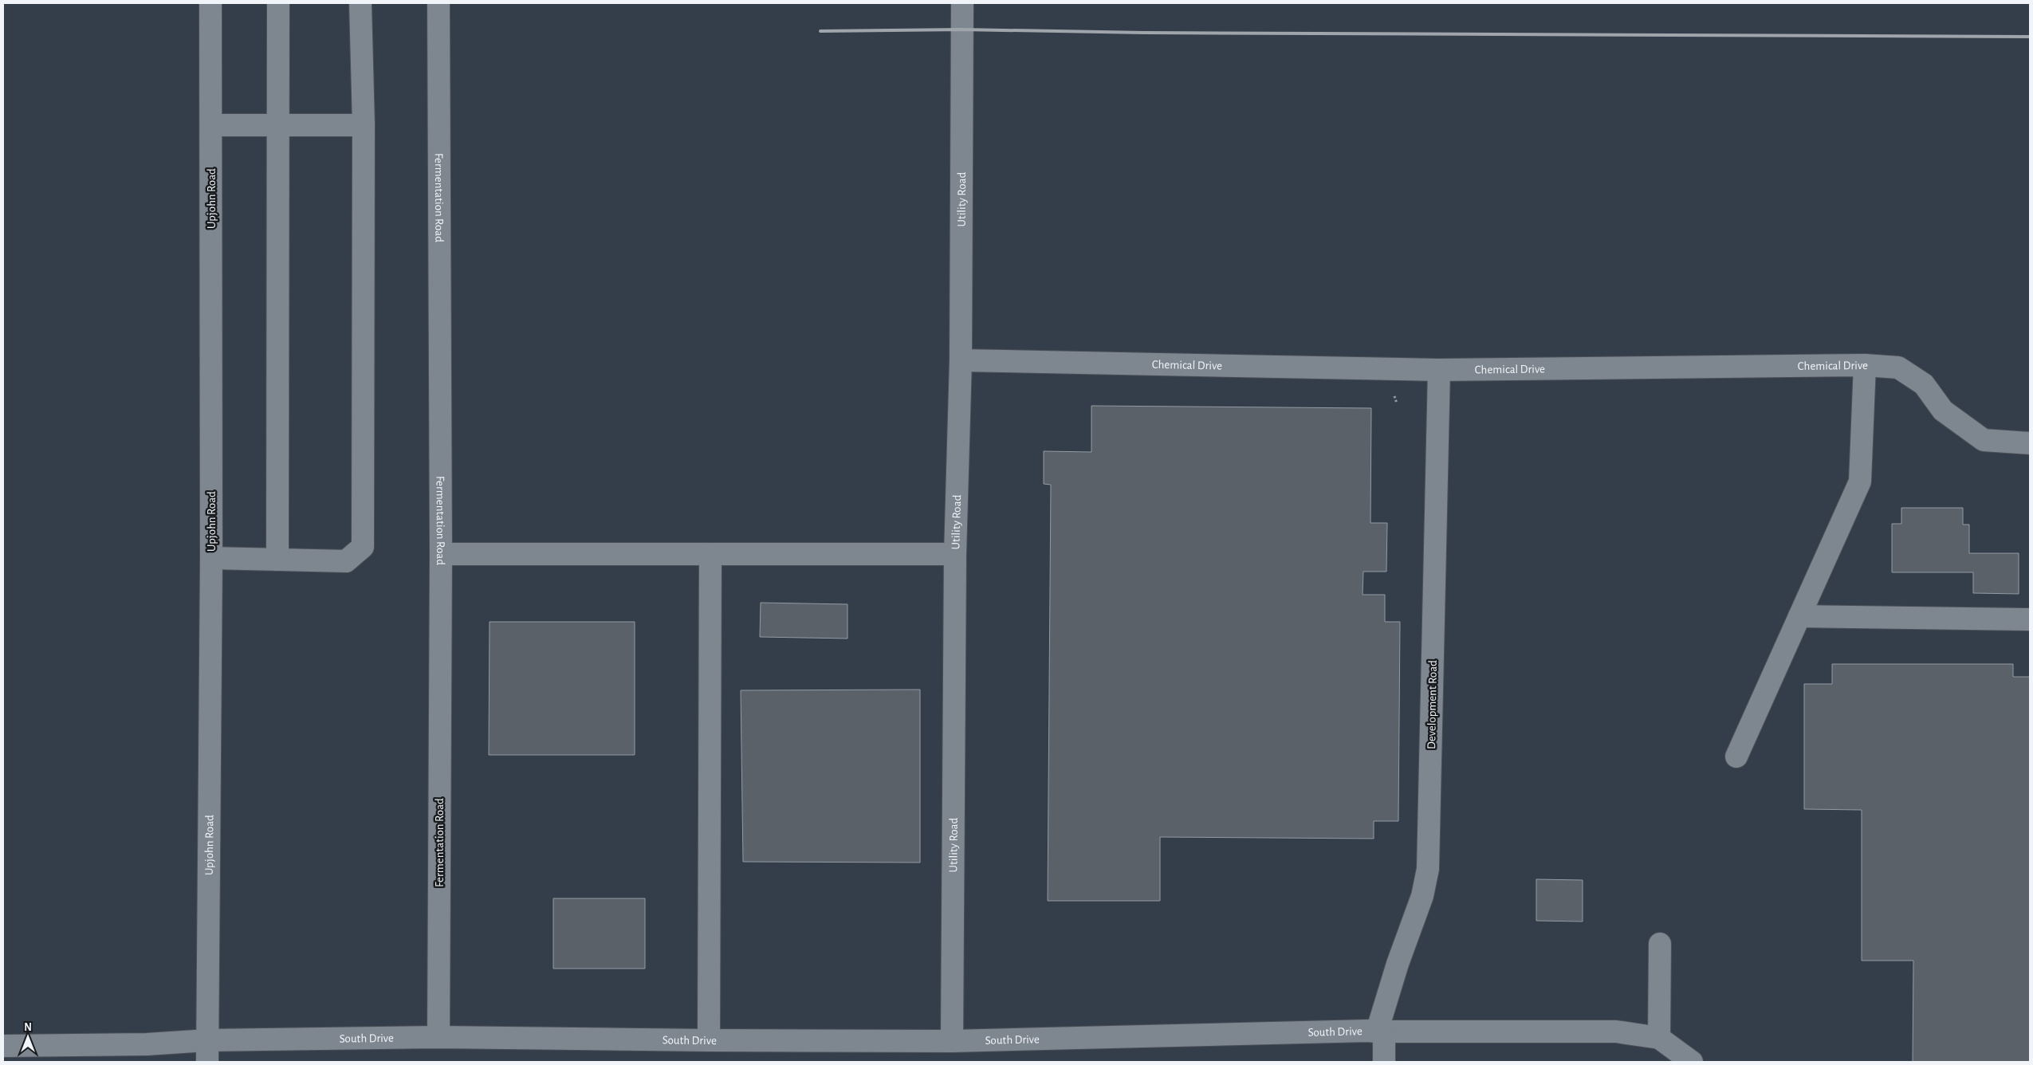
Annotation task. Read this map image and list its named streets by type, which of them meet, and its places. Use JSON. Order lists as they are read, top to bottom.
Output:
{
  "streets": {
    "street": [
      "Fermentation Road",
      "Upjohn Road",
      "Utility Road",
      "Chemical Drive",
      "Development Road",
      "South Drive"
    ]
  },
  "crossings": [
    ["Fermentation Road", "South Drive"],
    ["Upjohn Road", "South Drive"],
    ["Utility Road", "Chemical Drive"],
    ["Utility Road", "South Drive"],
    ["Chemical Drive", "Development Road"],
    ["Development Road", "South Drive"]
  ],
  "north": "top"
}
